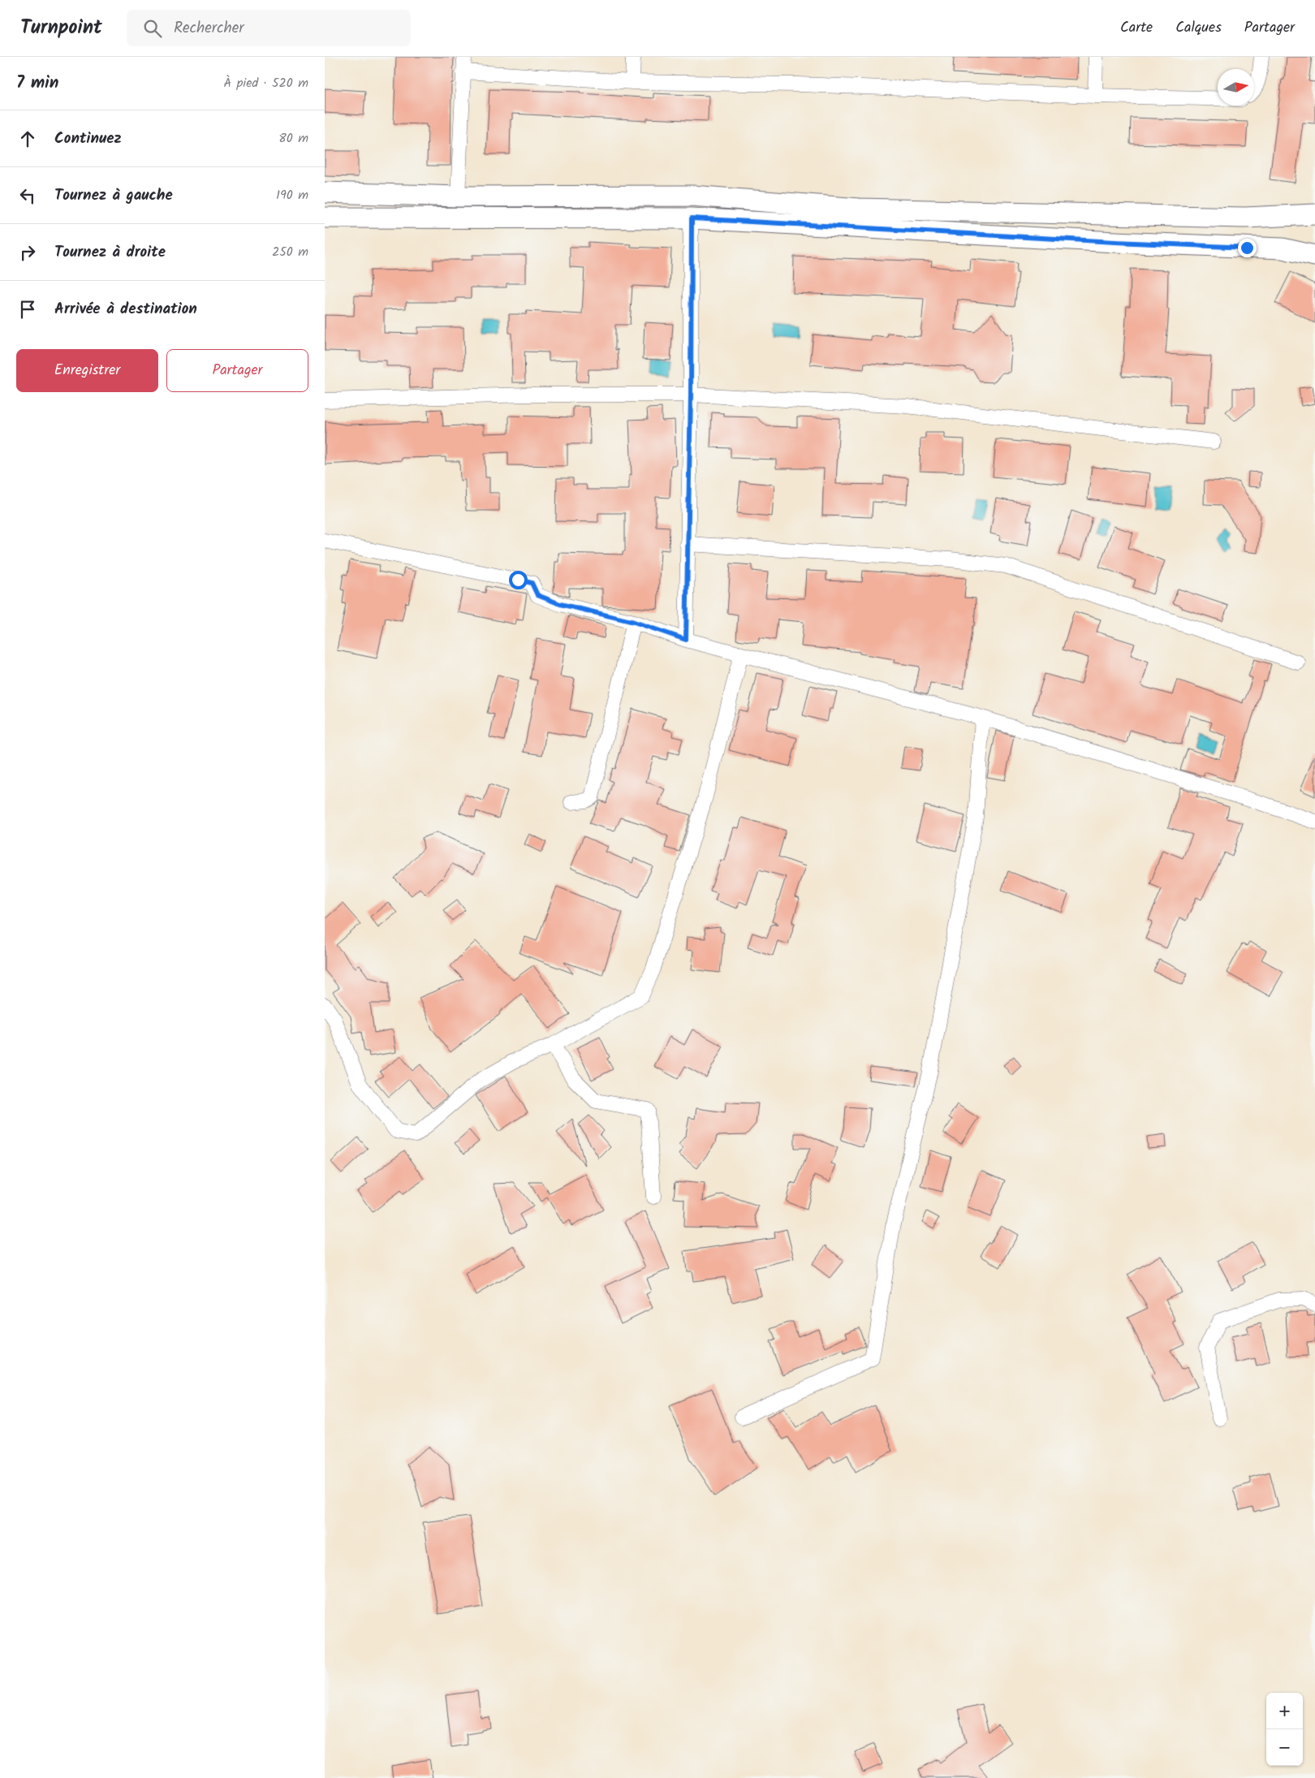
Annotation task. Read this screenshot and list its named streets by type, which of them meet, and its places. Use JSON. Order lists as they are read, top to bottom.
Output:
{
  "north": "right",
  "page": {
    "header": "Turnpoint",
    "search": "Rechercher",
    "nav": ["Carte", "Calques", "Partager"],
    "heading": ["7 min", "À pied · 520 m"],
    "list": [
      ["Continuez", "80 m"],
      ["Tournez à gauche", "190 m"],
      ["Tournez à droite", "250 m"],
      "Arrivée à destination"
    ],
    "buttons": ["Enregistrer", "Partager"],
    "map_buttons": ["+", "−"]
  }
}
